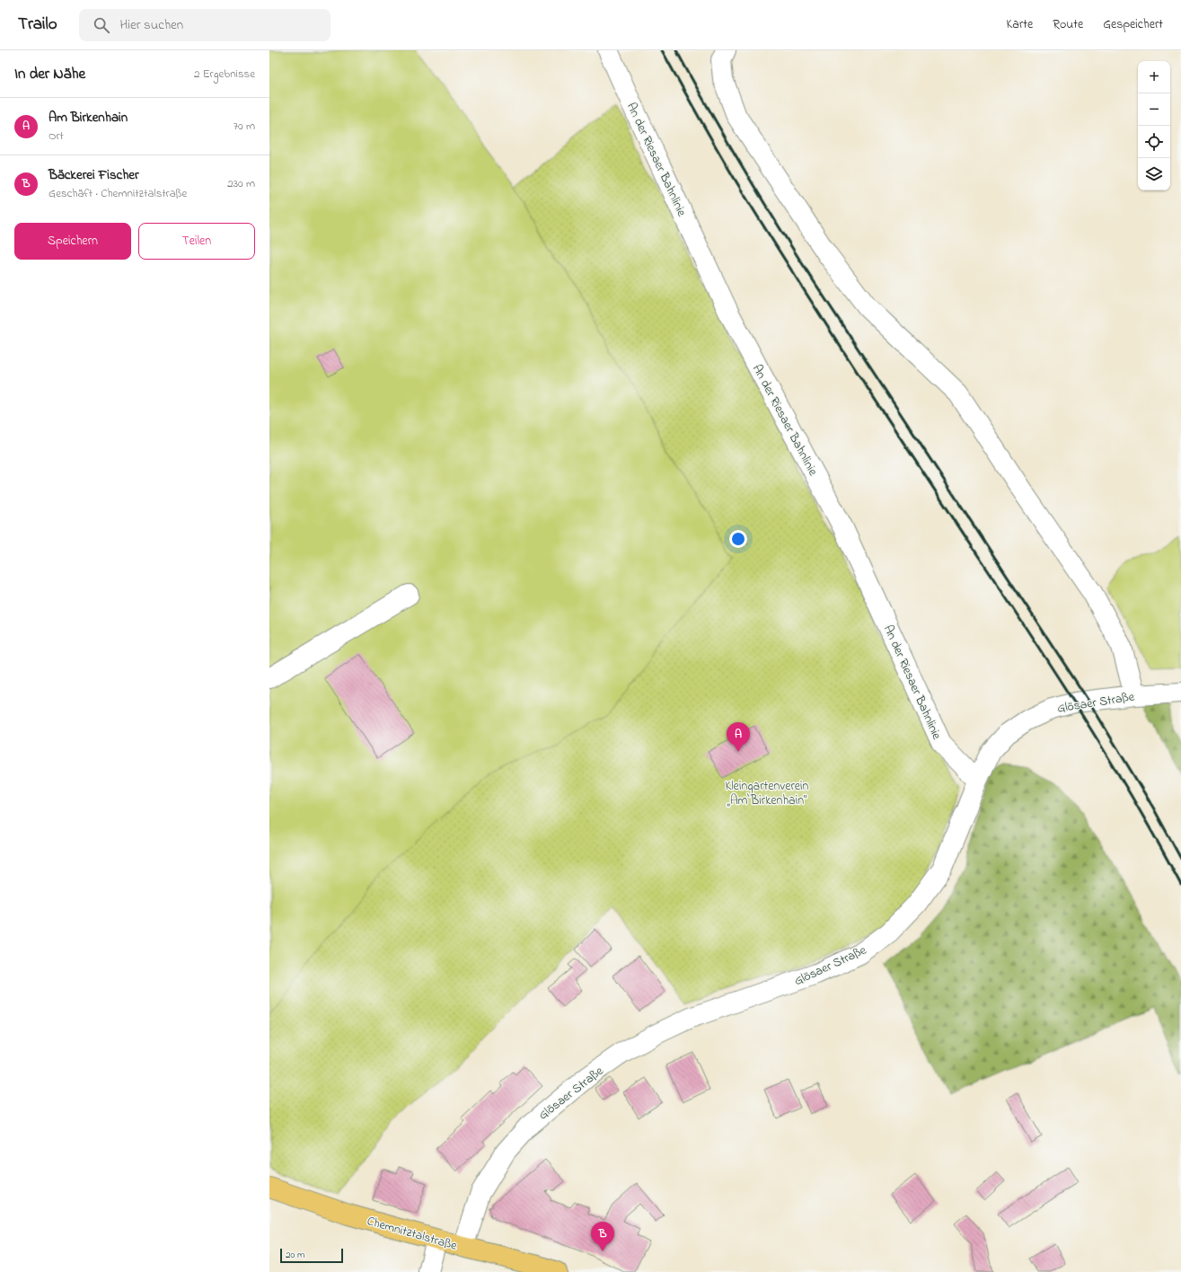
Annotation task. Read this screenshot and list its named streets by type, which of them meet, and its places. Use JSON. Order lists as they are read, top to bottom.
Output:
{
  "streets": {
    "main road": ["Chemnitztalstraße"],
    "street": ["An der Riesaer Bahnlinie", "Glösaer Straße"]
  },
  "crossings": [
    ["An der Riesaer Bahnlinie", "Glösaer Straße"],
    ["Glösaer Straße", "Chemnitztalstraße"]
  ],
  "parks": ["Kleingartenverein „Am Birkenhain“"],
  "scale_bar": "20 m",
  "page": {
    "header": "Trailo",
    "search": "Hier suchen",
    "nav": ["Karte", "Route", "Gespeichert"],
    "heading": ["In der Nähe", "2 Ergebnisse"],
    "map_buttons": ["+", "−"],
    "list": [
      {
        "mark": "A",
        "name": "Am Birkenhain",
        "note": "Ort",
        "value": "70 m"
      },
      {
        "mark": "B",
        "name": "Bäckerei Fischer",
        "note": "Geschäft · Chemnitztalstraße",
        "value": "230 m"
      }
    ],
    "buttons": ["Speichern", "Teilen"],
    "pins": ["A", "B"],
    "scale": "20 m"
  }
}
